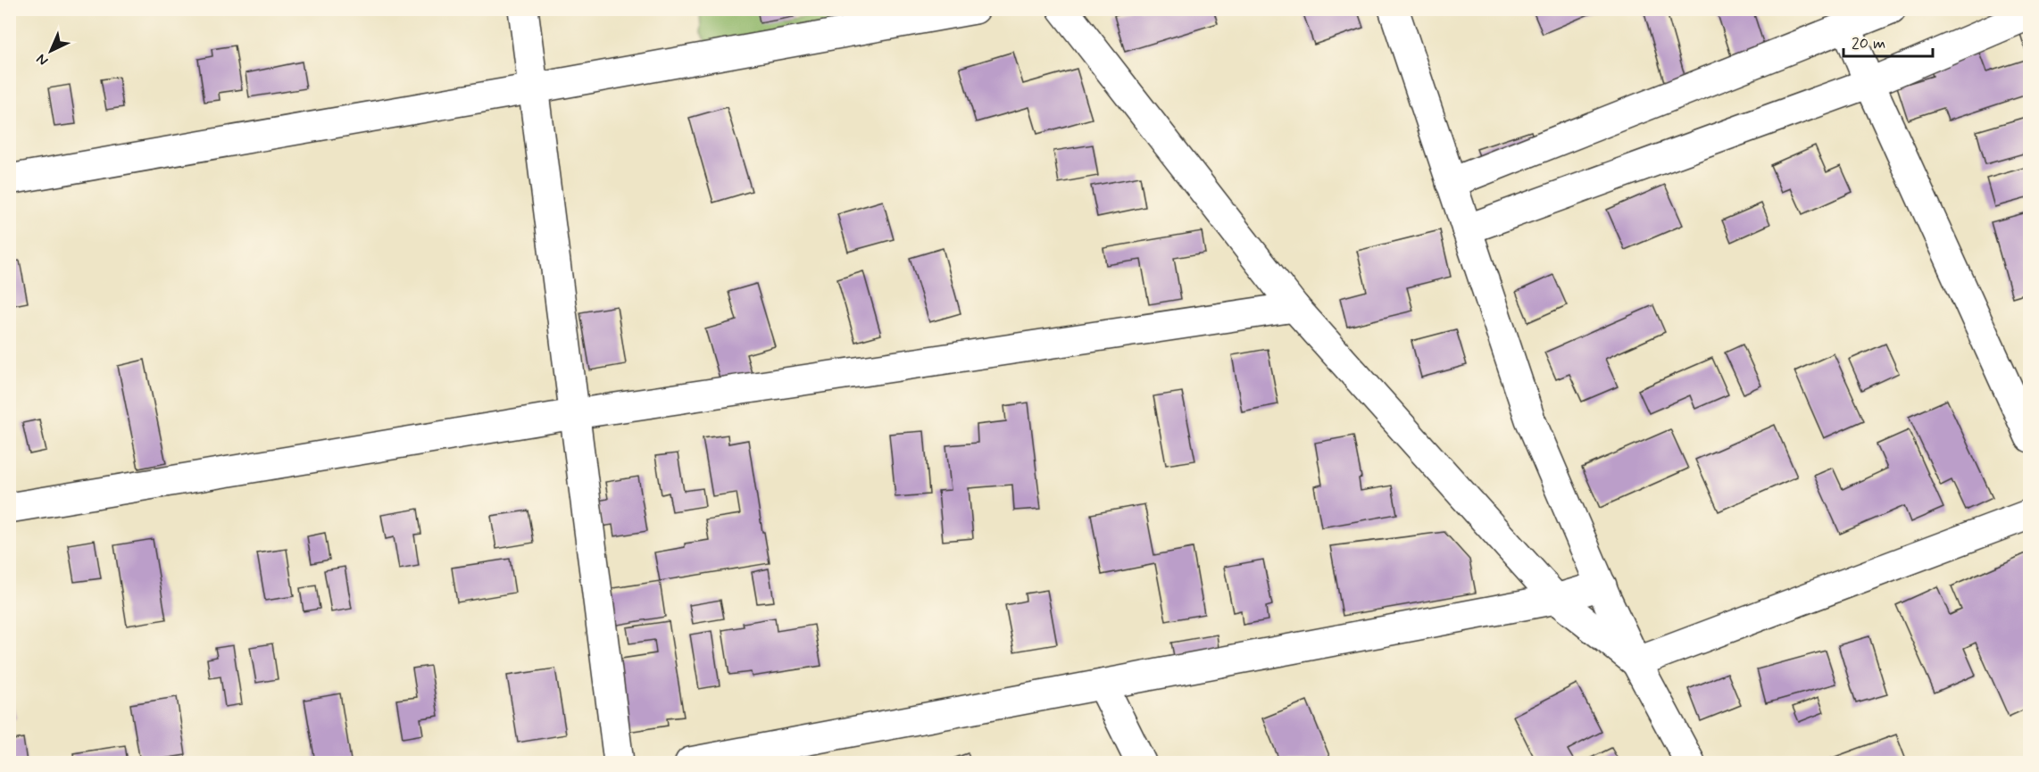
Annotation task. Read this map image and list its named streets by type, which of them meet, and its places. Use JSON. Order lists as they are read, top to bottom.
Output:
{
  "scale_bar": "20 m",
  "north": "bottom left"
}
